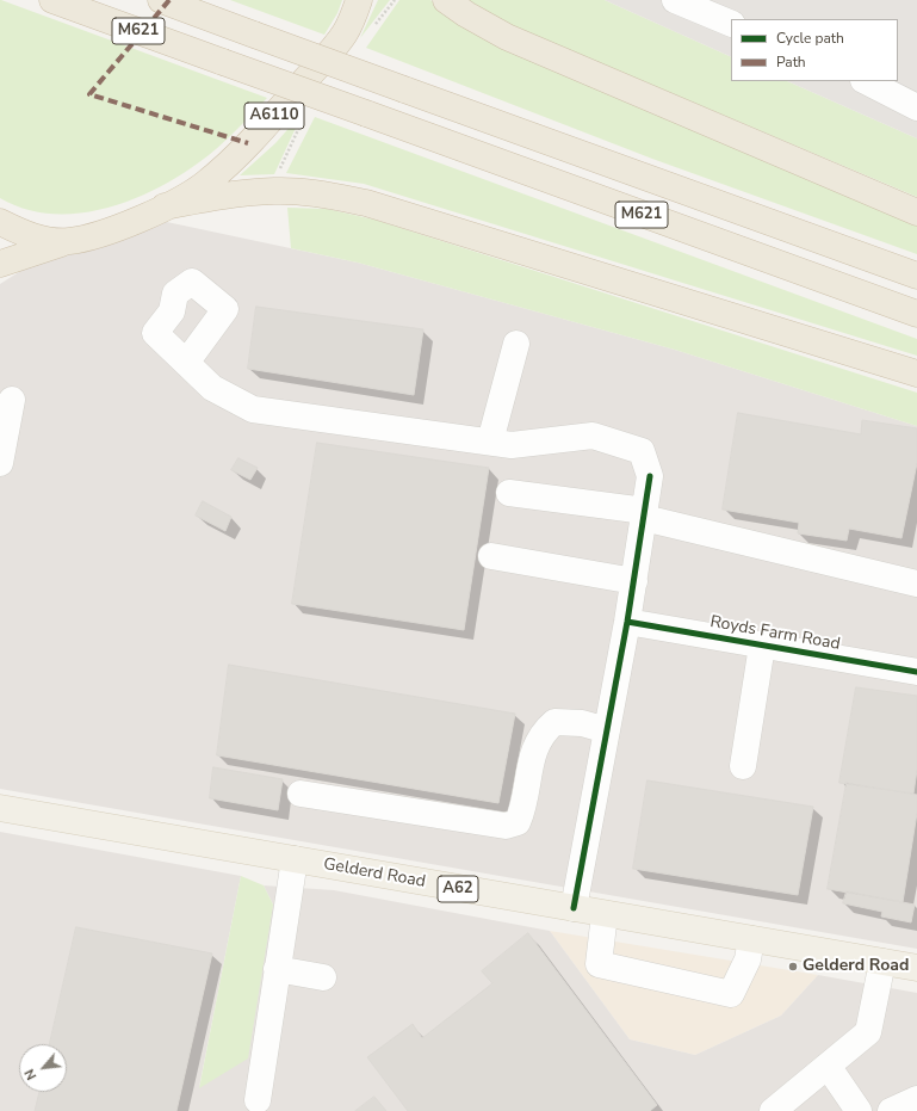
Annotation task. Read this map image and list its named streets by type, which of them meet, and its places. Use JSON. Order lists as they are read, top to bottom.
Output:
{
  "streets": {
    "highway": ["M621", "A6110"],
    "main road": ["Gelderd Road", "A62"],
    "street": ["Royds Farm Road"]
  },
  "places": ["Gelderd Road"],
  "legend": ["Cycle path", "Path"],
  "north": "bottom left"
}
